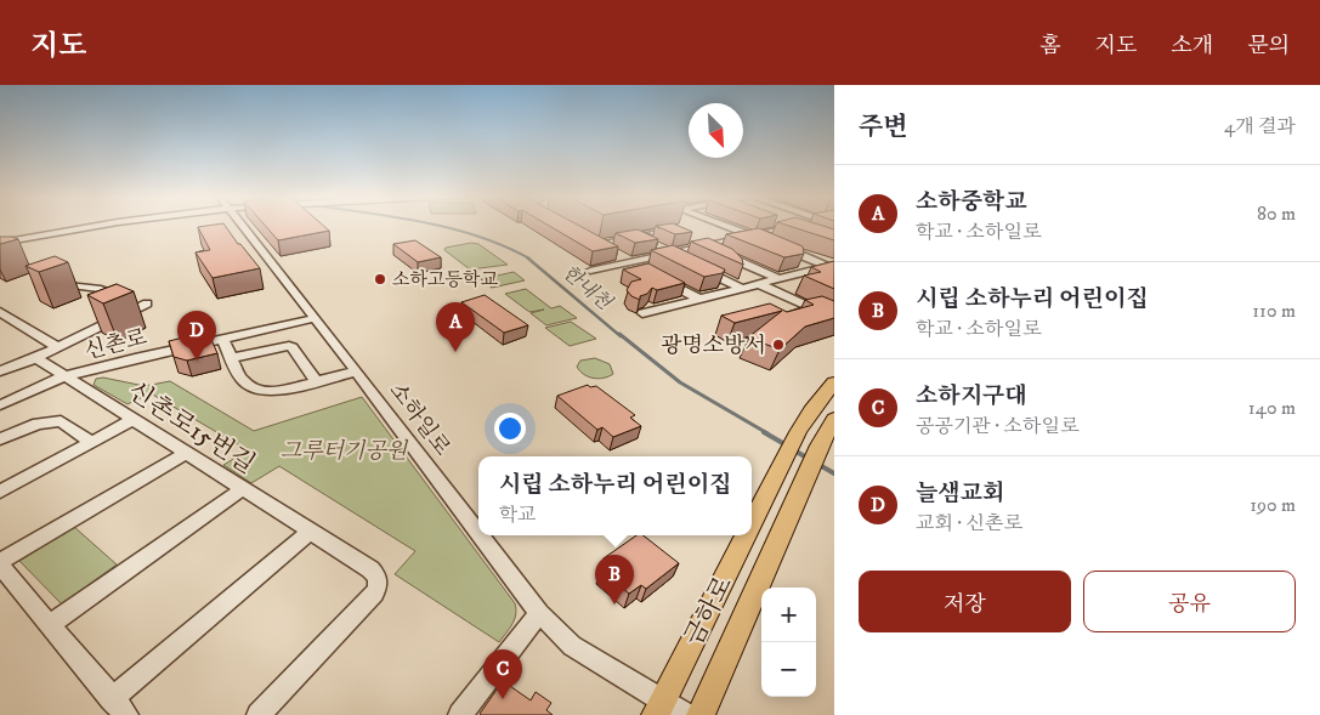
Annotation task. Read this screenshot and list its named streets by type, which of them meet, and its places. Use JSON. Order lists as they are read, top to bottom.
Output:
{
  "streets": {
    "main road": ["금하로"],
    "street": ["신촌로", "소하일로", "신촌로15번길"]
  },
  "crossings": [
    ["신촌로", "소하일로"],
    ["신촌로", "신촌로15번길"],
    ["소하일로", "금하로"]
  ],
  "water": ["한내천"],
  "parks": ["그루터기공원"],
  "places": ["소하고등학교", "광명소방서"],
  "north": "bottom right",
  "page": {
    "header": "지도",
    "nav": [
      "홈",
      "지도",
      "소개",
      "문의"
    ],
    "heading": ["주변", "4개 결과"],
    "list": [
      {
        "mark": "A",
        "name": "소하중학교",
        "note": "학교 · 소하일로",
        "value": "80 m"
      },
      {
        "mark": "B",
        "name": "시립 소하누리 어린이집",
        "note": "학교 · 소하일로",
        "value": "110 m"
      },
      {
        "mark": "C",
        "name": "소하지구대",
        "note": "공공기관 · 소하일로",
        "value": "140 m"
      },
      {
        "mark": "D",
        "name": "늘샘교회",
        "note": "교회 · 신촌로",
        "value": "190 m"
      }
    ],
    "pins": [
      "A",
      "D",
      "B",
      "C"
    ],
    "popup": ["시립 소하누리 어린이집", "학교"],
    "buttons": ["저장", "공유"],
    "map_buttons": ["+", "−"]
  }
}
